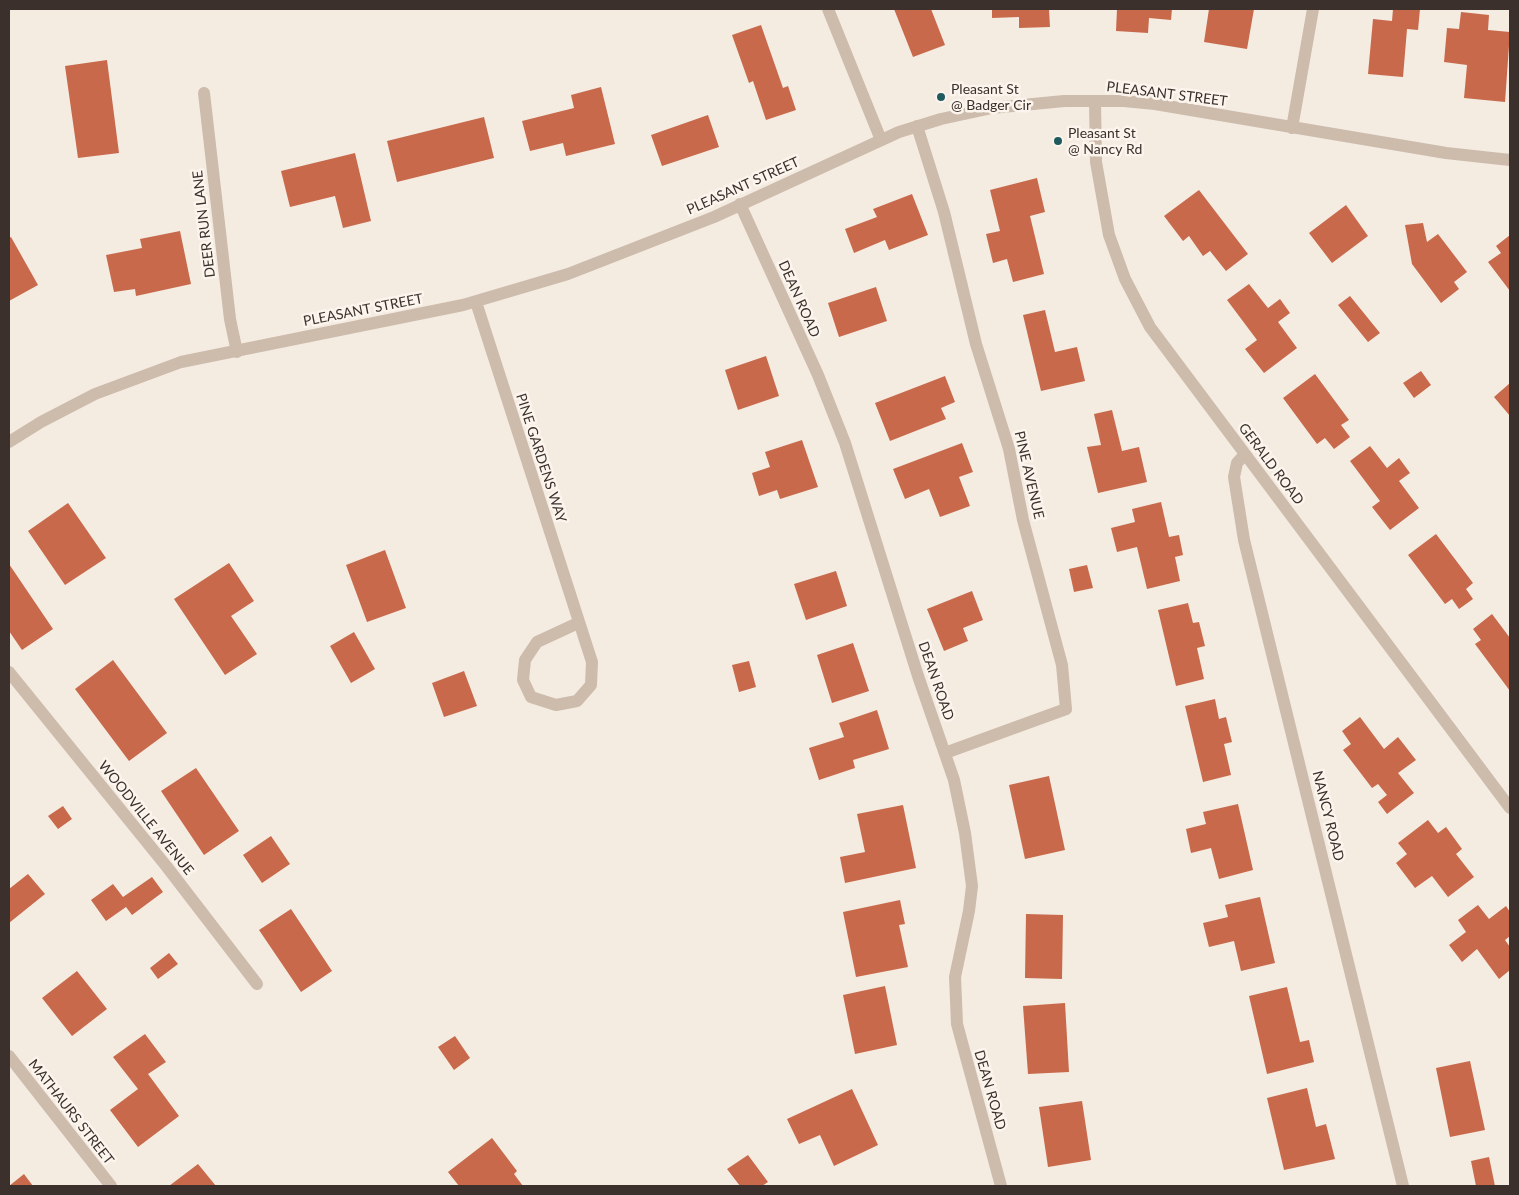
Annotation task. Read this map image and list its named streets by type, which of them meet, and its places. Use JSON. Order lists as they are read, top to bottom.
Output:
{
  "streets": {
    "street": [
      "PLEASANT STREET",
      "DEER RUN LANE",
      "DEAN ROAD",
      "PINE GARDENS WAY",
      "GERALD ROAD",
      "PINE AVENUE",
      "NANCY ROAD",
      "WOODVILLE AVENUE",
      "MATHAURS STREET"
    ]
  },
  "crossings": [
    ["PLEASANT STREET", "DEER RUN LANE"],
    ["PLEASANT STREET", "DEAN ROAD"],
    ["PLEASANT STREET", "PINE GARDENS WAY"],
    ["PLEASANT STREET", "GERALD ROAD"],
    ["PLEASANT STREET", "PINE AVENUE"],
    ["DEAN ROAD", "PINE AVENUE"],
    ["GERALD ROAD", "NANCY ROAD"]
  ],
  "places": ["Pleasant St @ Badger Cir", "Pleasant St @ Nancy Rd"]
}
